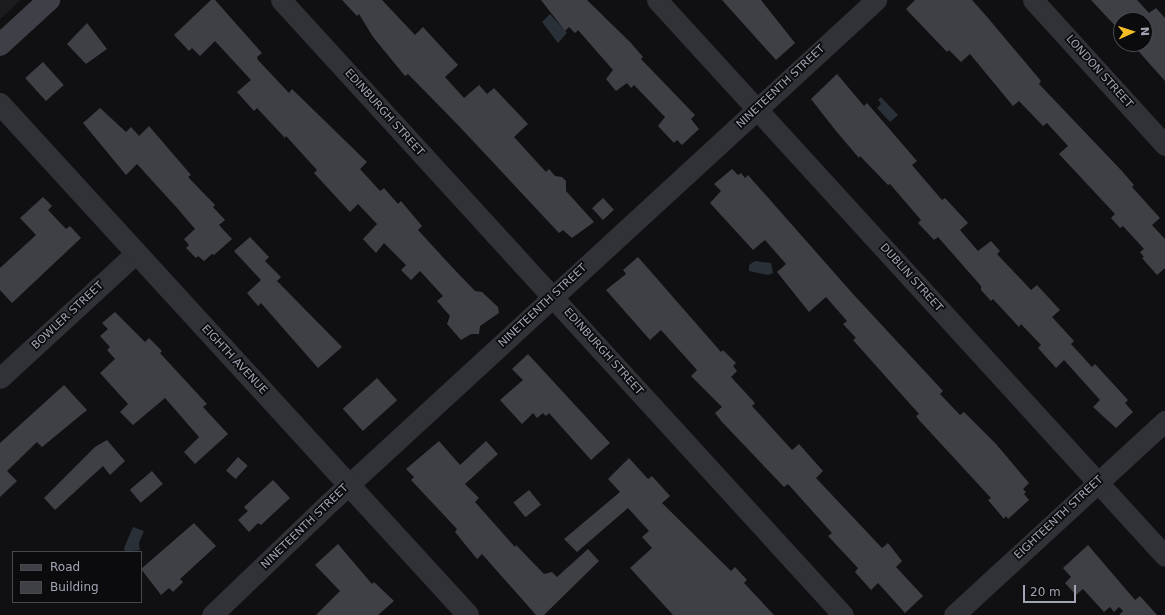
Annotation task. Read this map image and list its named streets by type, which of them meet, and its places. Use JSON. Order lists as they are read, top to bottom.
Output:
{
  "streets": {
    "street": [
      "LONDON STREET",
      "NINETEENTH STREET",
      "EDINBURGH STREET",
      "DUBLIN STREET",
      "BOWLER STREET",
      "EIGHTH AVENUE",
      "EIGHTEENTH STREET"
    ]
  },
  "crossings": [
    ["NINETEENTH STREET", "EDINBURGH STREET"],
    ["NINETEENTH STREET", "DUBLIN STREET"],
    ["NINETEENTH STREET", "EIGHTH AVENUE"],
    ["DUBLIN STREET", "EIGHTEENTH STREET"],
    ["BOWLER STREET", "EIGHTH AVENUE"]
  ],
  "legend": ["Road", "Building"],
  "scale_bar": "20 m",
  "north": "right"
}
